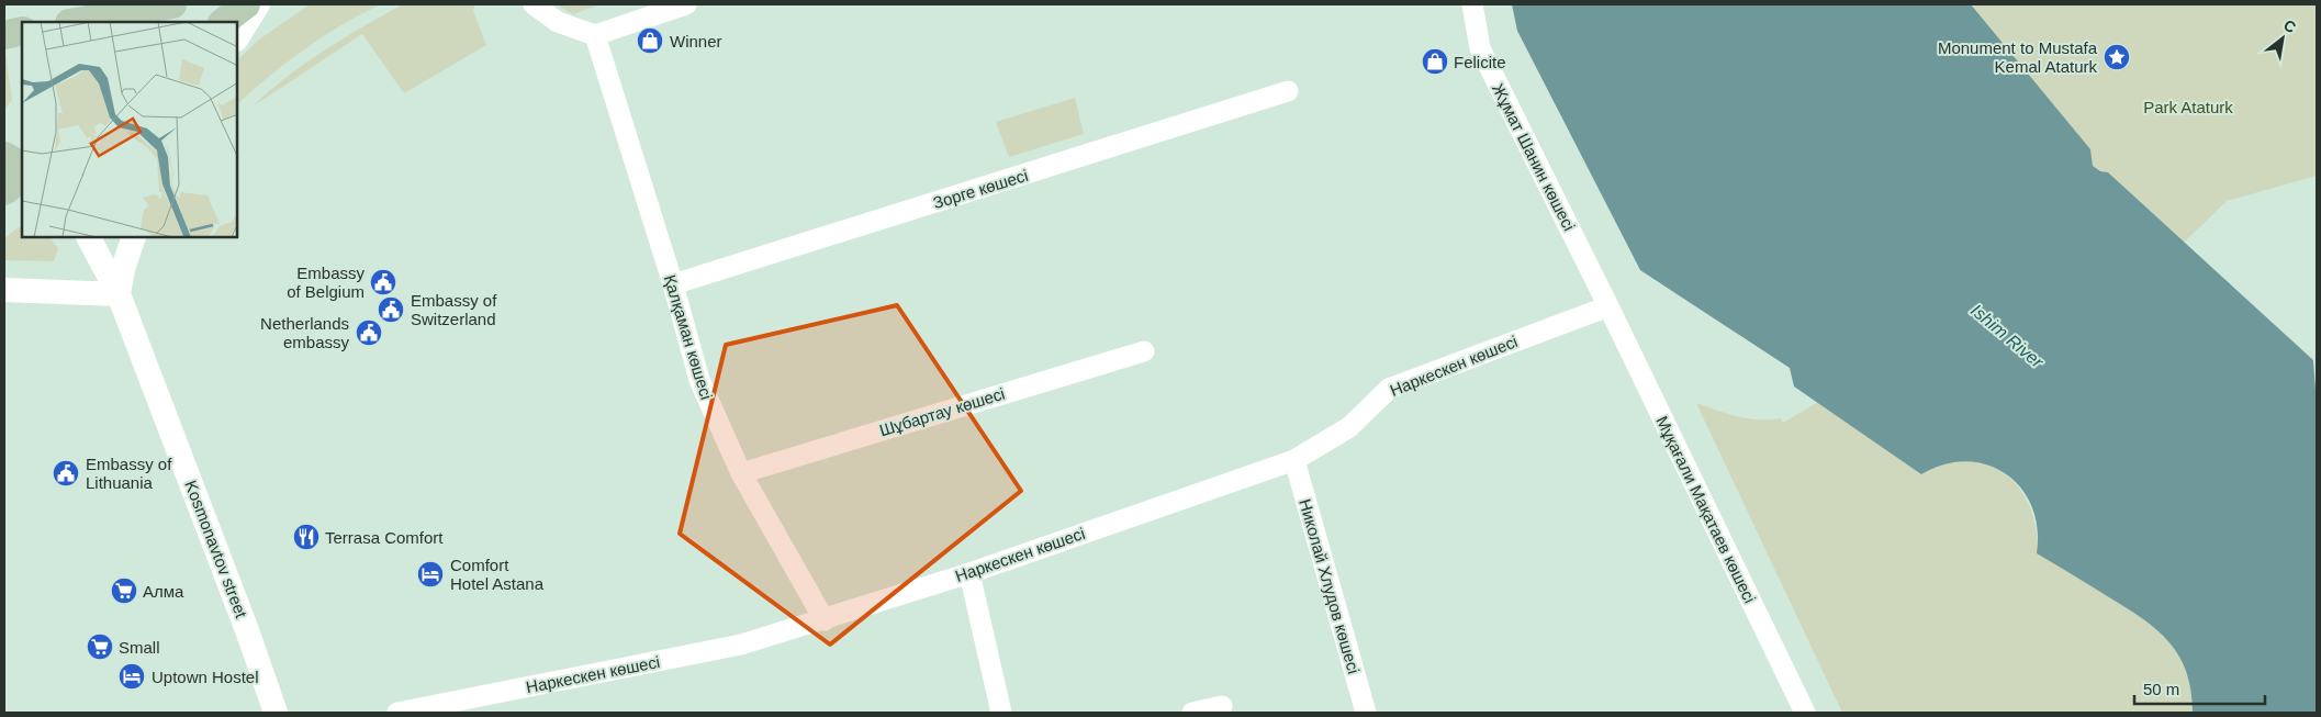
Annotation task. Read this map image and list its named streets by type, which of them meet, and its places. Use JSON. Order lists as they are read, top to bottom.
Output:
{
  "streets": {
    "street": [
      "Жұмат Шанин көшесі",
      "Зорге көшесі",
      "Қалқаман көшесі",
      "Наркескен көшесі",
      "Шұбартау көшесі",
      "Мұқағали Мақатаев көшесі",
      "Kosmonavtov street",
      "Николай Хлудов көшесі"
    ]
  },
  "crossings": [
    ["Жұмат Шанин көшесі", "Наркескен көшесі"],
    ["Жұмат Шанин көшесі", "Мұқағали Мақатаев көшесі"],
    ["Зорге көшесі", "Қалқаман көшесі"],
    ["Қалқаман көшесі", "Наркескен көшесі"],
    ["Қалқаман көшесі", "Шұбартау көшесі"],
    ["Наркескен көшесі", "Мұқағали Мақатаев көшесі"],
    ["Наркескен көшесі", "Николай Хлудов көшесі"]
  ],
  "water": ["Ishim River"],
  "parks": ["Park Ataturk"],
  "places": {
    "shop": ["Winner", "Felicite"],
    "place": ["Monument to Mustafa Kemal Ataturk"],
    "public building": [
      "Embassy of Belgium",
      "Embassy of Switzerland",
      "Netherlands embassy",
      "Embassy of Lithuania"
    ],
    "restaurant": ["Terrasa Comfort"],
    "hotel": ["Comfort Hotel Astana", "Uptown Hostel"],
    "supermarket": ["Алма", "Small"]
  },
  "scale_bar": "50 m",
  "north": "top right"
}
